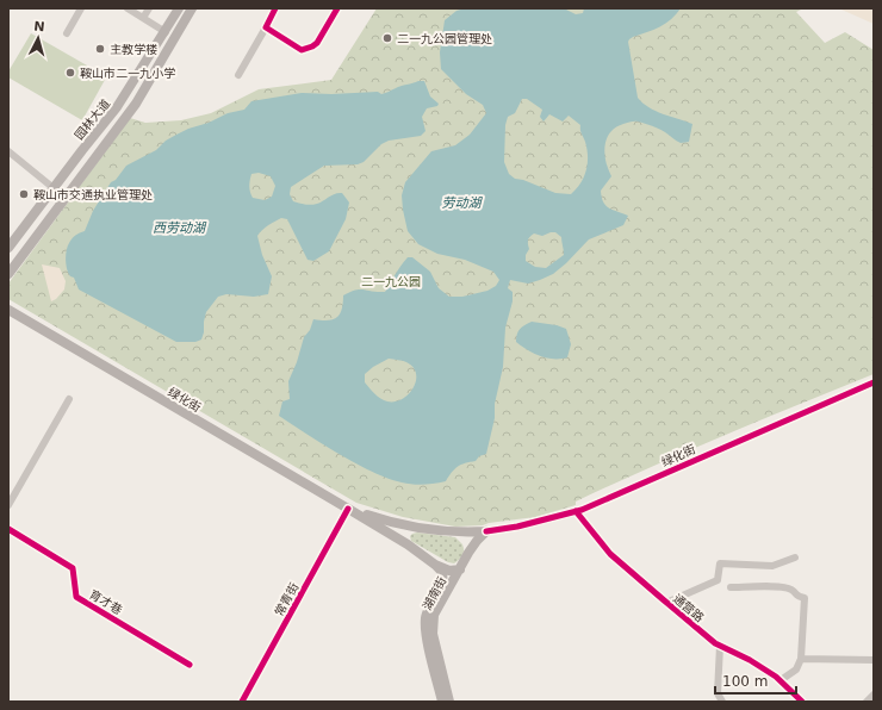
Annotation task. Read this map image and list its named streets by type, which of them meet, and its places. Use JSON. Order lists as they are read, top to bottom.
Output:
{
  "streets": {
    "main road": ["园林大道", "绿化街", "湖南街"],
    "street": ["常青街", "育才巷", "通营路"]
  },
  "crossings": [
    ["绿化街", "湖南街"],
    ["绿化街", "常青街"],
    ["绿化街", "通营路"]
  ],
  "water": ["劳动湖", "西劳动湖"],
  "parks": ["二一九公园"],
  "places": [
    "二一九公园管理处",
    "主教学楼",
    "鞍山市二一九小学",
    "鞍山市交通执业管理处"
  ],
  "scale_bar": "100 m",
  "north": "top"
}
